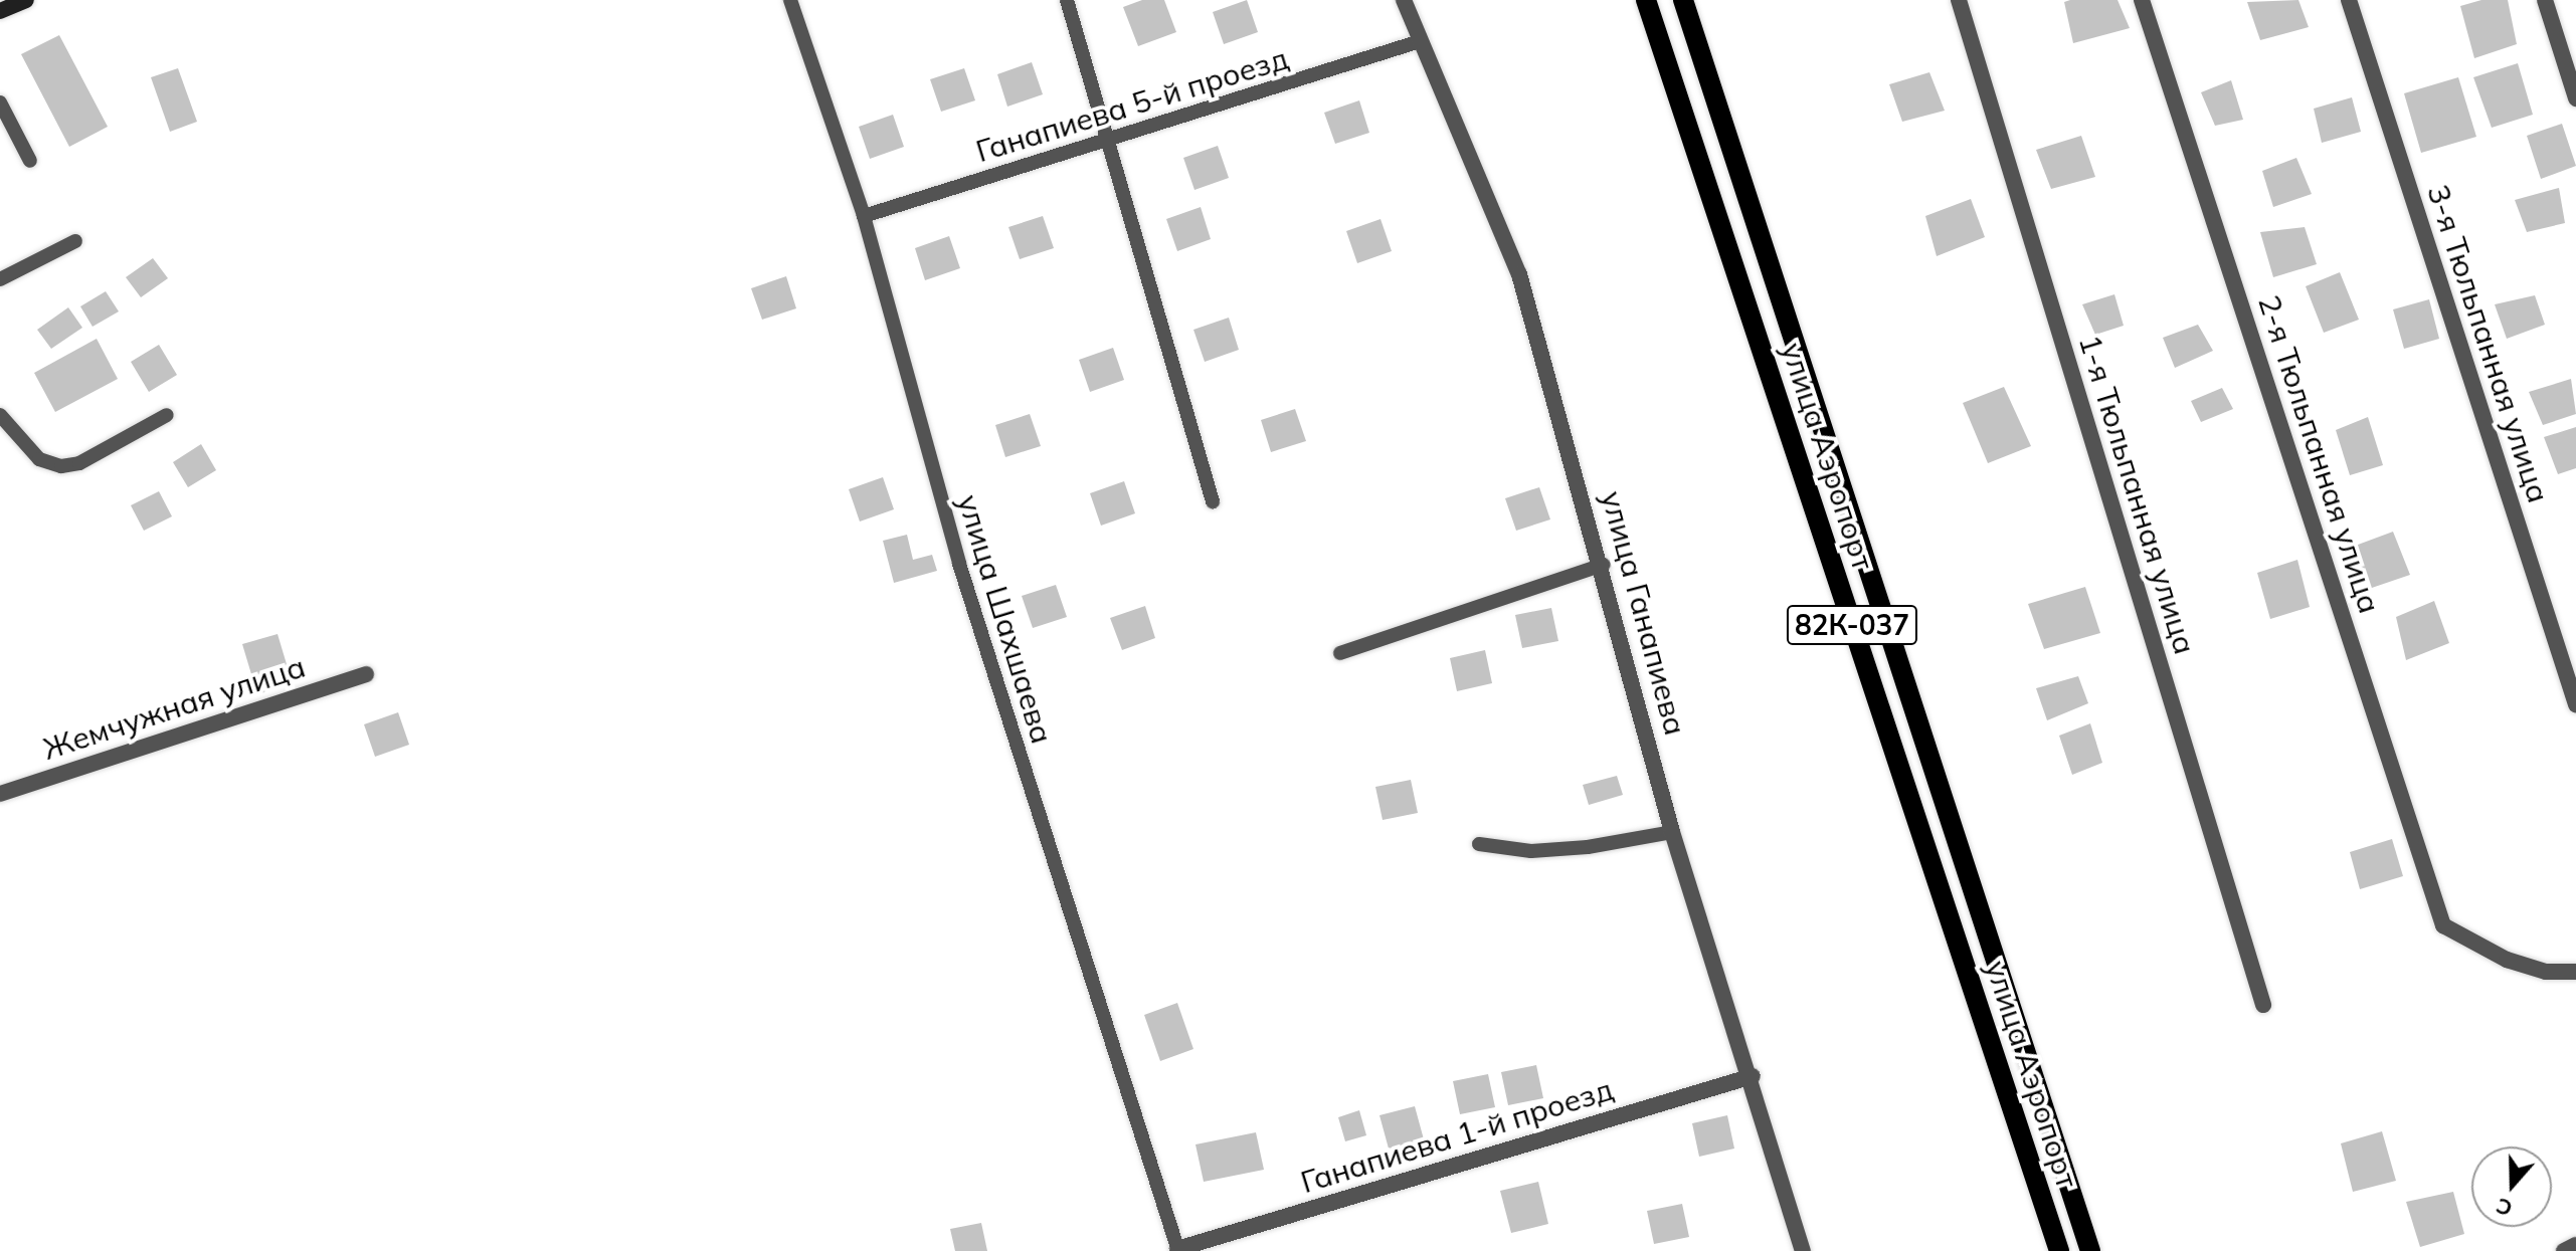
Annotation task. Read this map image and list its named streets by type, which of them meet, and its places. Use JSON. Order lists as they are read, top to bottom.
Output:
{
  "streets": {
    "main road": ["улица Аэропорт", "82К-037"],
    "street": [
      "3-я Тюльпанная улица",
      "2-я Тюльпанная улица",
      "1-я Тюльпанная улица",
      "улица Ганапиева",
      "Жемчужная улица",
      "Ганапиева 1-й проезд"
    ],
    "lane": ["Ганапиева 5-й проезд", "улица Шахшаева"]
  },
  "crossings": [
    ["Ганапиева 5-й проезд", "улица Ганапиева"],
    ["Ганапиева 5-й проезд", "улица Шахшаева"],
    ["улица Ганапиева", "Ганапиева 1-й проезд"],
    ["улица Шахшаева", "Ганапиева 1-й проезд"]
  ],
  "north": "bottom"
}
